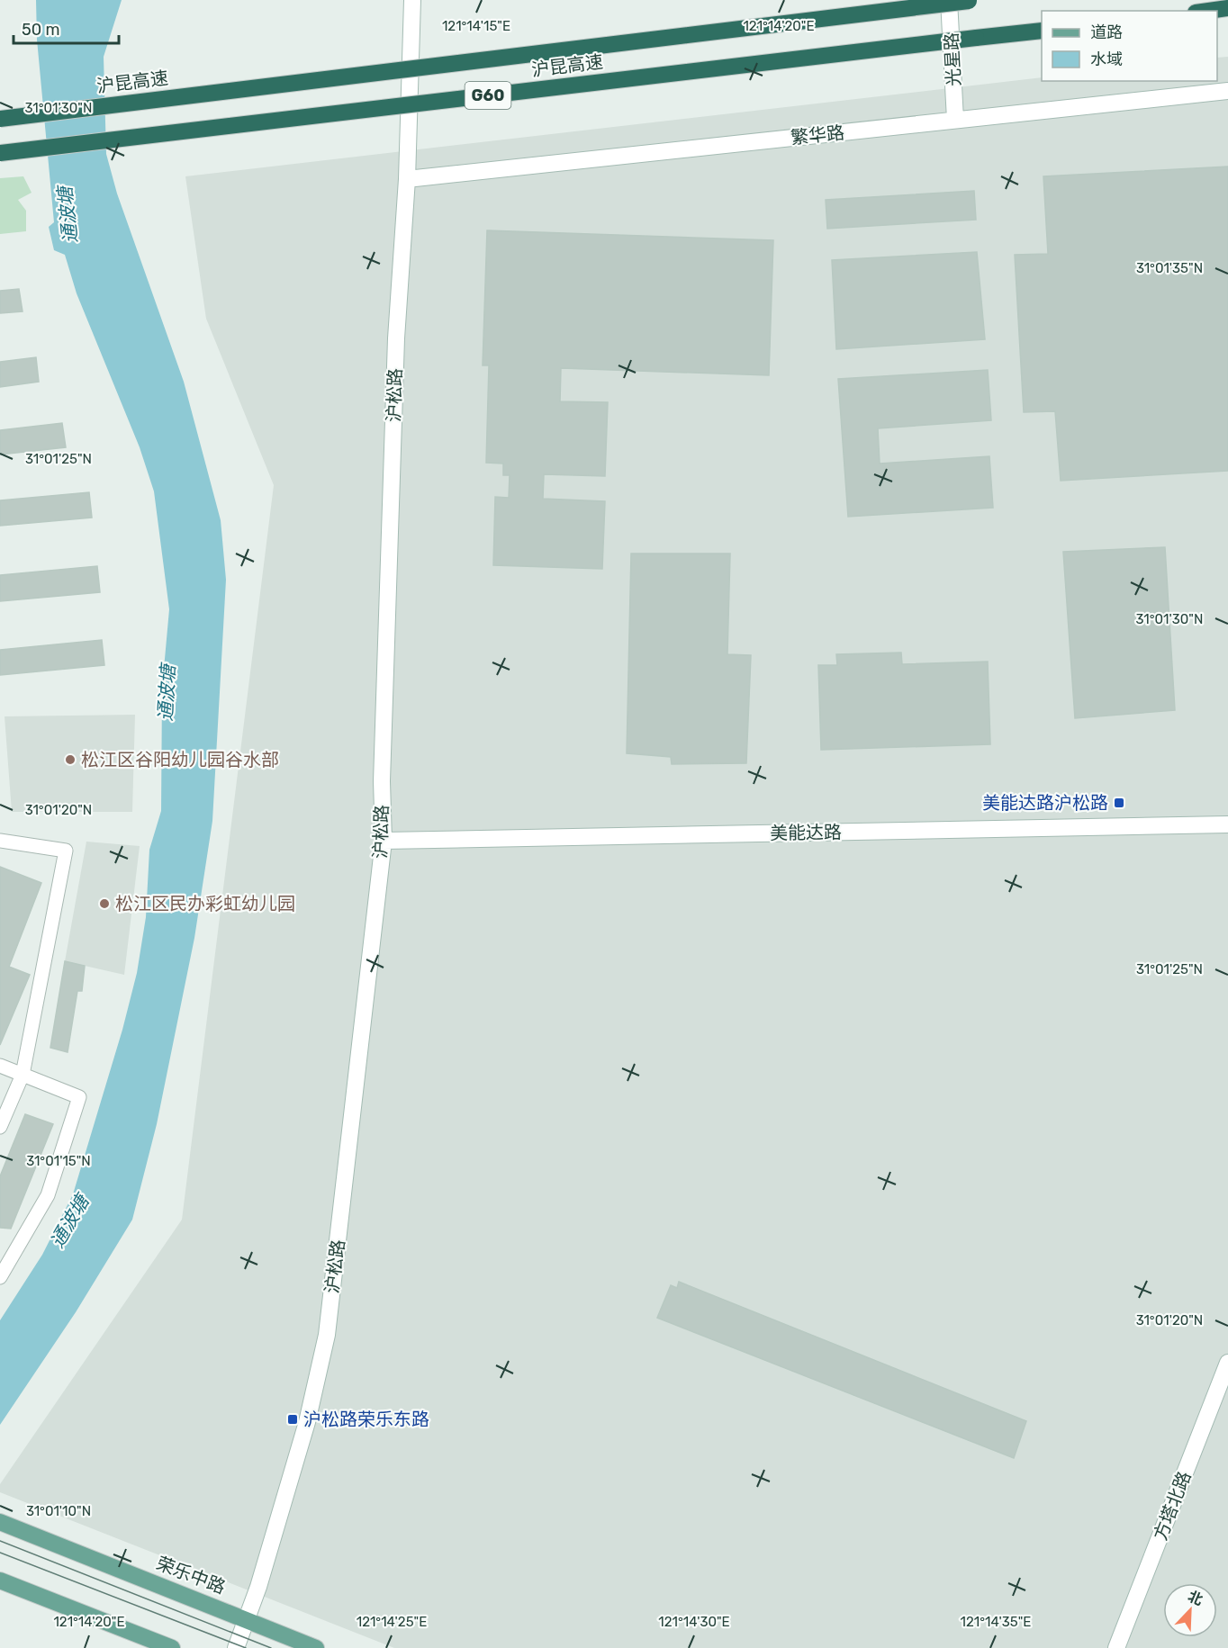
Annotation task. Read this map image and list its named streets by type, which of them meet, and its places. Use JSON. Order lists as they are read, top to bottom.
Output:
{
  "streets": {
    "highway": ["沪昆高速", "G60"],
    "main road": [
      "光星路",
      "繁华路",
      "沪松路",
      "美能达路",
      "方塔北路",
      "荣乐中路"
    ]
  },
  "crossings": [
    ["光星路", "繁华路"],
    ["繁华路", "沪松路"],
    ["沪松路", "美能达路"],
    ["沪松路", "荣乐中路"]
  ],
  "water": ["通波塘"],
  "places": {
    "other": ["松江区谷阳幼儿园谷水部", "松江区民办彩虹幼儿园"],
    "transit": ["美能达路沪松路", "沪松路荣乐东路"]
  },
  "legend": ["道路", "水域"],
  "scale_bar": "50 m",
  "north": "top right",
  "coordinates": [
    "121°14'15\"E",
    "121°14'20\"E",
    "31°01'30\"N",
    "31°01'35\"N",
    "31°01'25\"N",
    "31°01'20\"N",
    "31°01'15\"N",
    "31°01'10\"N",
    "121°14'25\"E",
    "121°14'30\"E",
    "121°14'35\"E"
  ]
}
